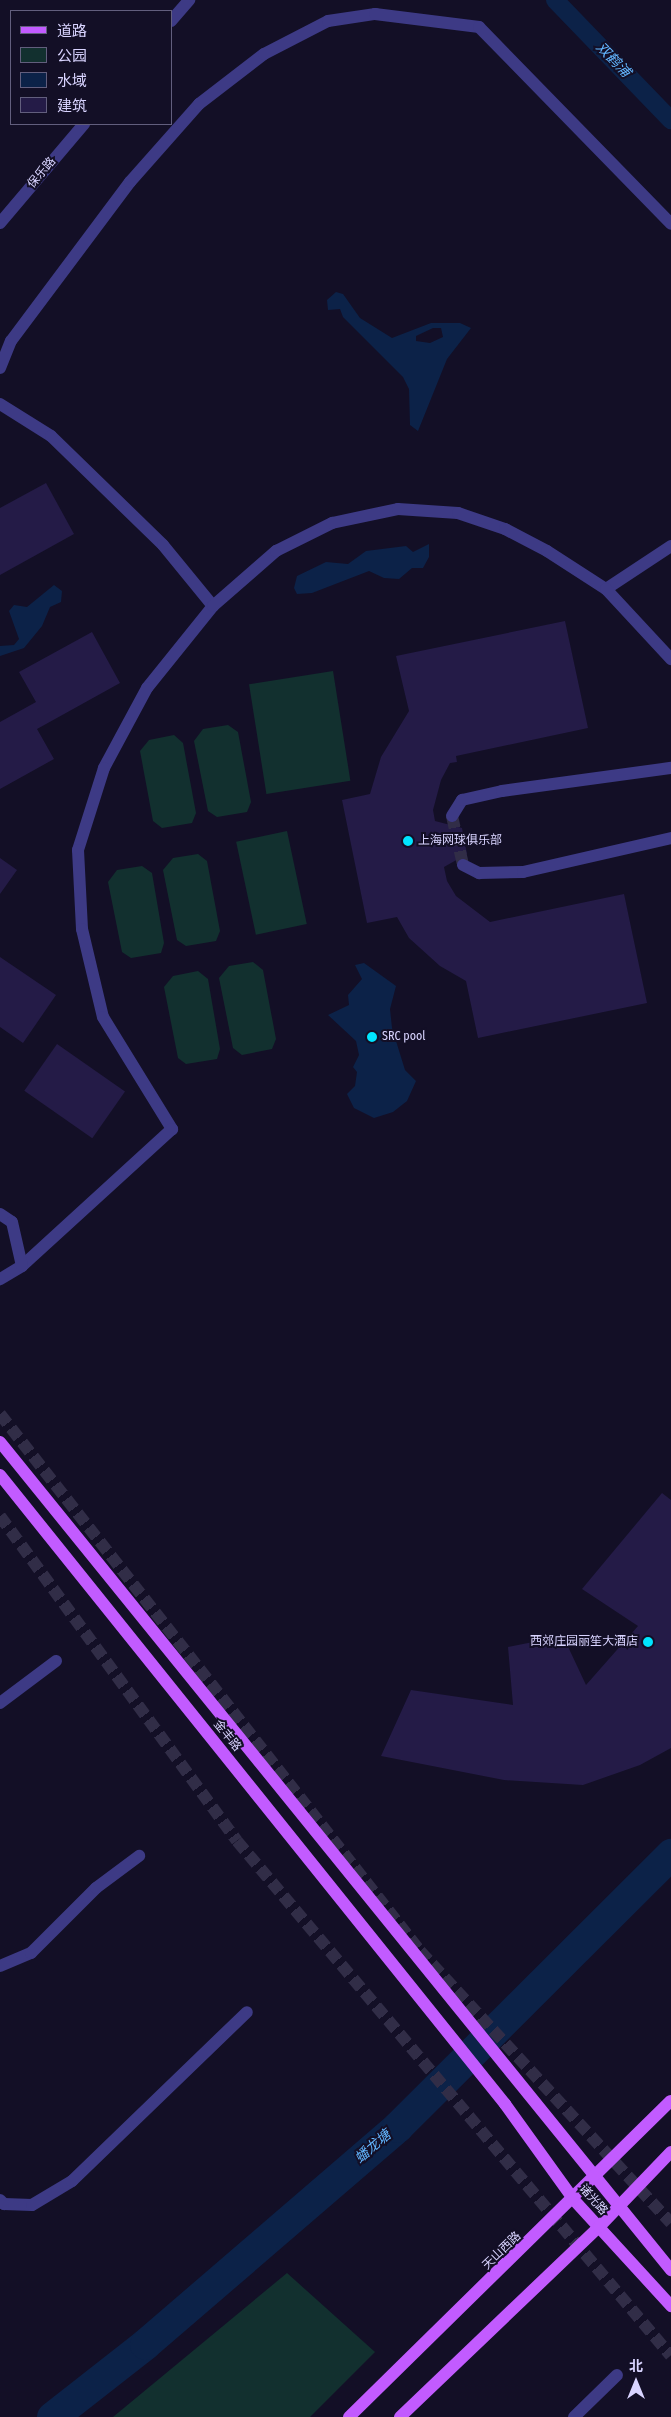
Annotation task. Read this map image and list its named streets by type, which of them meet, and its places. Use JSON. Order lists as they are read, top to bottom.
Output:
{
  "streets": {
    "main road": ["金丰路", "诸光路", "天山西路"],
    "street": ["保乐路"]
  },
  "crossings": [
    ["金丰路", "诸光路"],
    ["诸光路", "天山西路"]
  ],
  "water": ["双鹤浦", "蟠龙塘"],
  "places": ["上海网球俱乐部", "SRC pool", "西郊庄园丽笙大酒店"],
  "legend": [
    "道路",
    "公园",
    "水域",
    "建筑"
  ],
  "north": "top"
}
